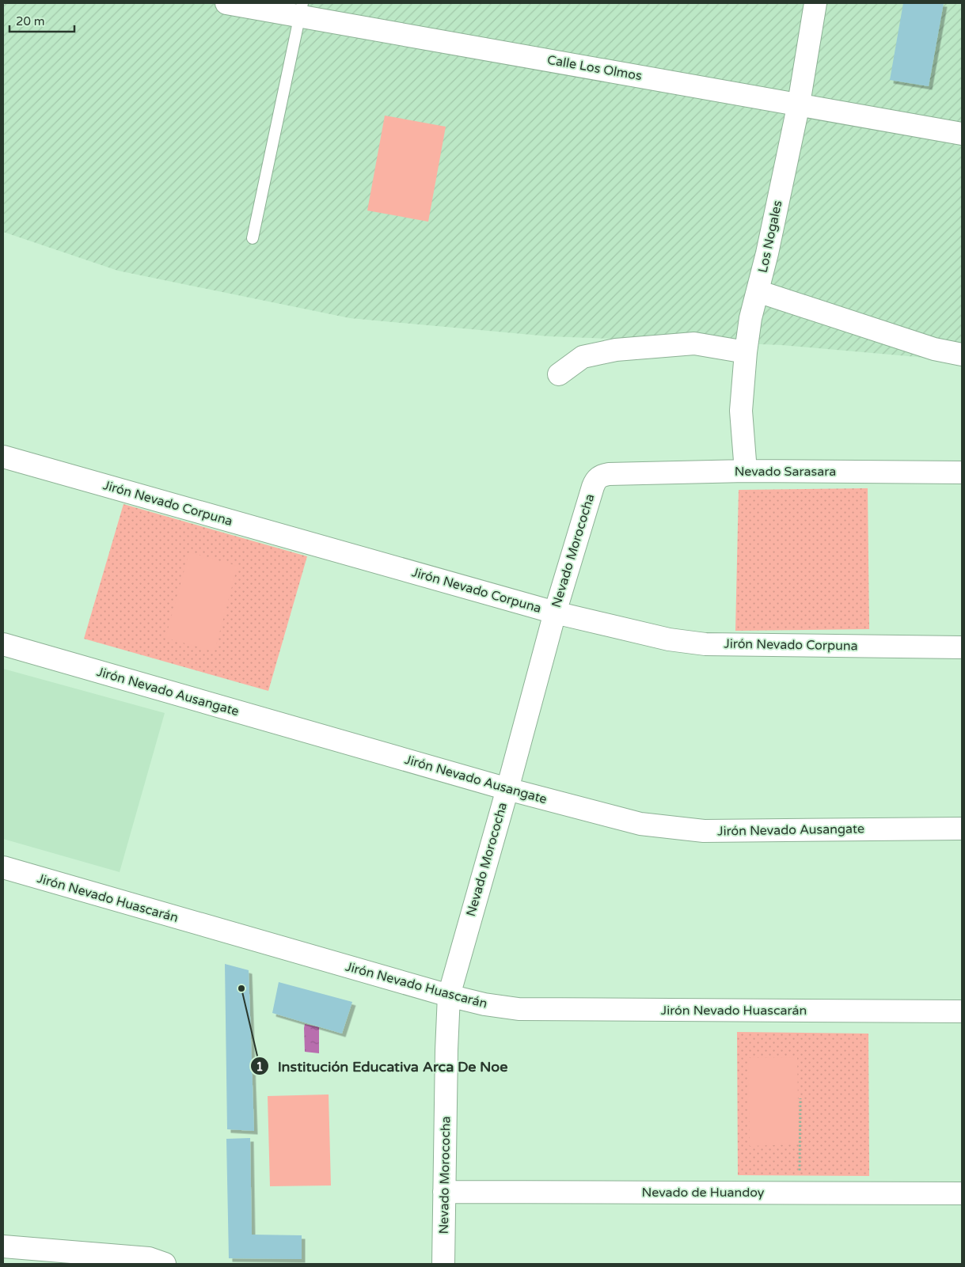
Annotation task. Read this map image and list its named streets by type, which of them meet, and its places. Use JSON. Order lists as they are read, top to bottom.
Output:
{
  "streets": {
    "street": [
      "Calle Los Olmos",
      "Los Nogales",
      "Nevado Sarasara",
      "Jirón Nevado Corpuna",
      "Nevado Morococha",
      "Jirón Nevado Ausangate",
      "Jirón Nevado Huascarán",
      "Nevado de Huandoy"
    ]
  },
  "crossings": [
    ["Calle Los Olmos", "Los Nogales"],
    ["Los Nogales", "Nevado Sarasara"],
    ["Nevado Sarasara", "Nevado Morococha"],
    ["Jirón Nevado Corpuna", "Nevado Morococha"],
    ["Nevado Morococha", "Jirón Nevado Ausangate"],
    ["Nevado Morococha", "Jirón Nevado Huascarán"],
    ["Nevado Morococha", "Nevado de Huandoy"]
  ],
  "places": ["Institución Educativa Arca De Noe"],
  "scale_bar": "20 m"
}
